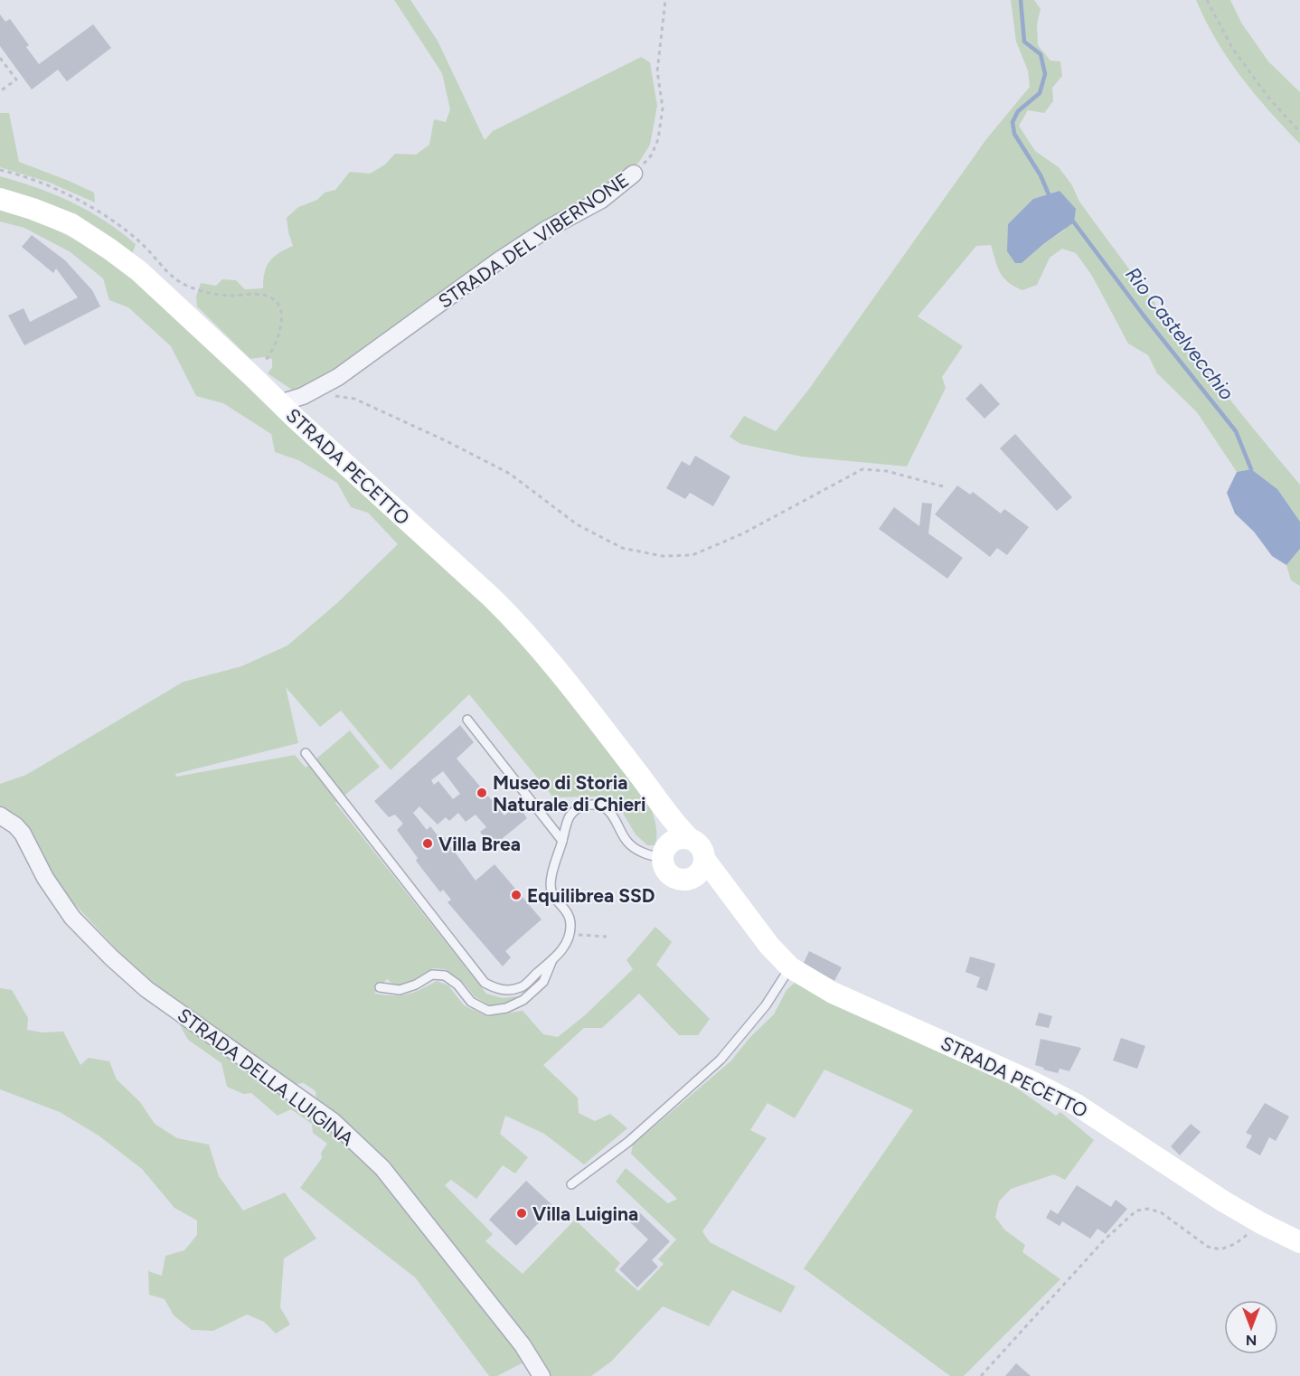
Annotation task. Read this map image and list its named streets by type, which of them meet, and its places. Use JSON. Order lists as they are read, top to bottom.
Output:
{
  "streets": {
    "main road": ["STRADA PECETTO"],
    "street": ["STRADA DEL VIBERNONE", "STRADA DELLA LUIGINA"]
  },
  "crossings": [
    ["STRADA DEL VIBERNONE", "STRADA PECETTO"]
  ],
  "water": ["Rio Castelvecchio"],
  "places": [
    "Museo di Storia Naturale di Chieri",
    "Villa Brea",
    "Equilibrea SSD",
    "Villa Luigina"
  ],
  "north": "bottom"
}
